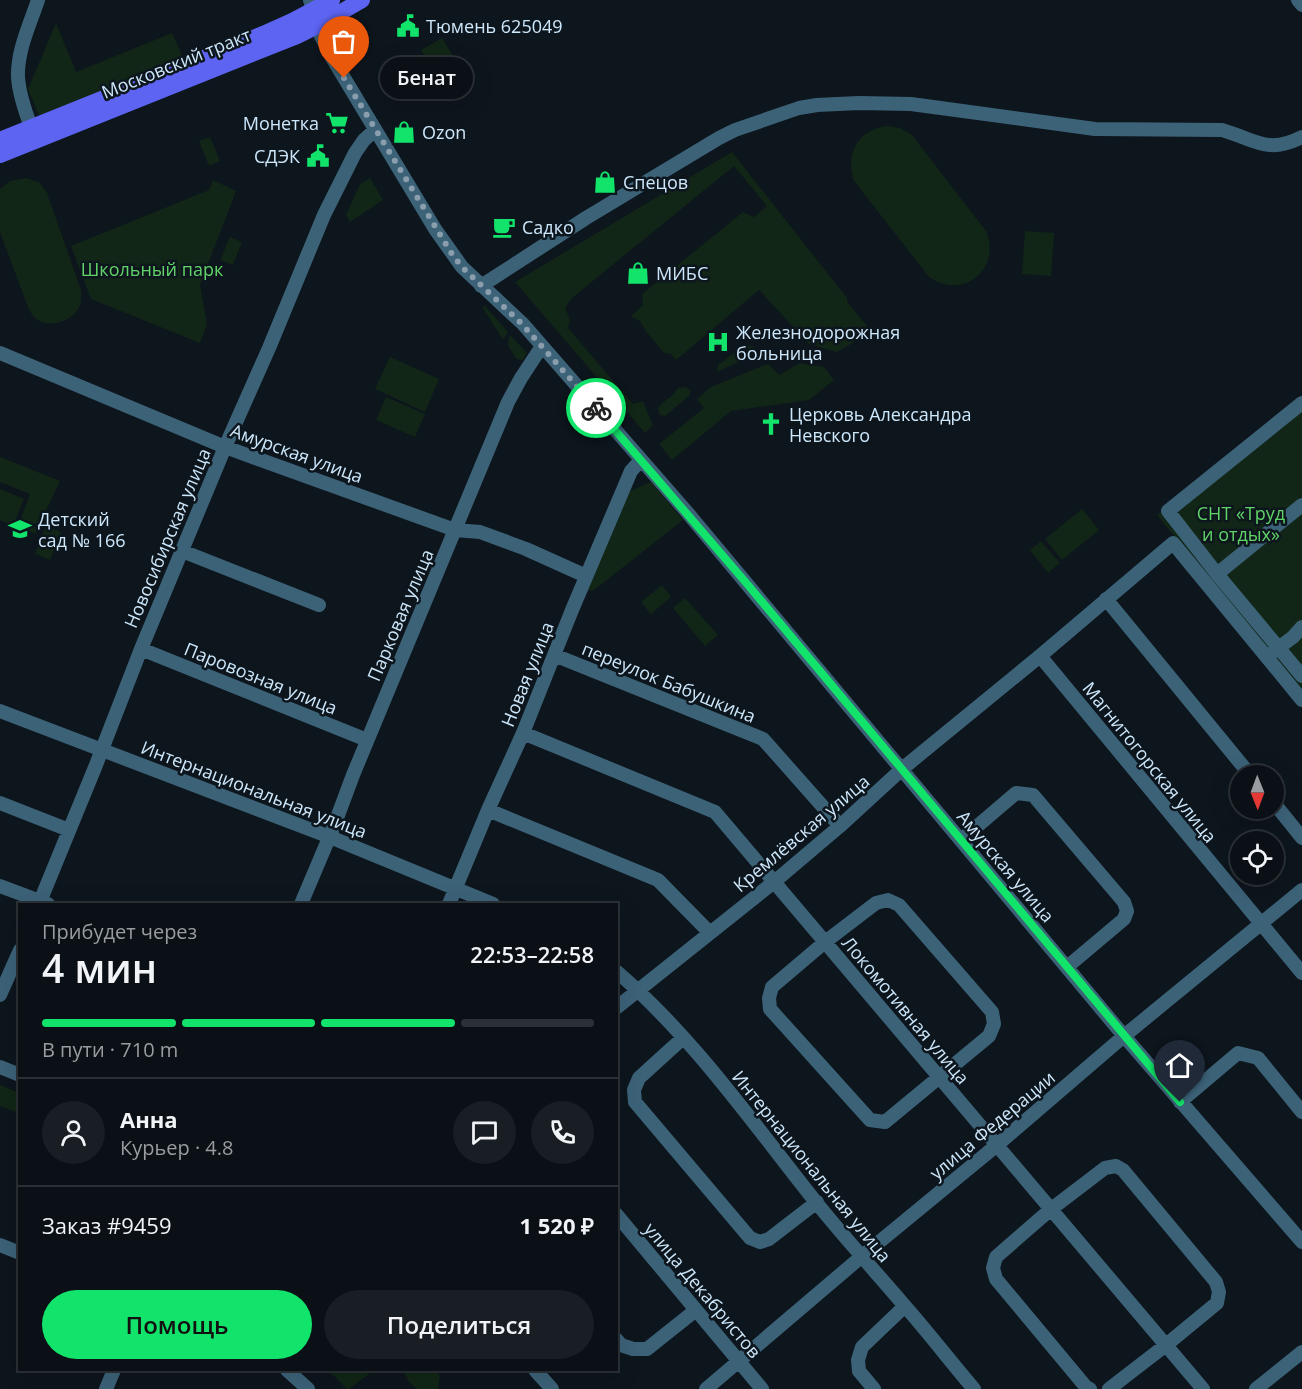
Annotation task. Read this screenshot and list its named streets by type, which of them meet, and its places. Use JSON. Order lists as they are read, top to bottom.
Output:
{
  "streets": {
    "main road": ["Московский тракт"],
    "street": [
      "Амурская улица",
      "Новосибирская улица",
      "Парковая улица",
      "Новая улица",
      "Паровозная улица",
      "переулок Бабушкина",
      "Магнитогорская улица",
      "Интернациональная улица",
      "Кремлёвская улица",
      "Локомотивная улица",
      "улица Федерации",
      "улица Декабристов"
    ]
  },
  "crossings": [
    ["Амурская улица", "Новосибирская улица"],
    ["Амурская улица", "Парковая улица"],
    ["Амурская улица", "Новая улица"],
    ["Амурская улица", "Кремлёвская улица"],
    ["Амурская улица", "улица Федерации"],
    ["Новосибирская улица", "Паровозная улица"],
    ["Новосибирская улица", "Интернациональная улица"],
    ["Парковая улица", "Паровозная улица"],
    ["Парковая улица", "Интернациональная улица"],
    ["Новая улица", "переулок Бабушкина"],
    ["Новая улица", "Интернациональная улица"],
    ["Новая улица", "Локомотивная улица"],
    ["переулок Бабушкина", "Кремлёвская улица"],
    ["Магнитогорская улица", "Кремлёвская улица"],
    ["Магнитогорская улица", "улица Федерации"],
    ["Интернациональная улица", "Кремлёвская улица"],
    ["Интернациональная улица", "улица Федерации"],
    ["Кремлёвская улица", "Локомотивная улица"],
    ["Локомотивная улица", "улица Федерации"],
    ["улица Федерации", "улица Декабристов"]
  ],
  "parks": ["Школьный парк", "СНТ «Труд и отдых»"],
  "places": {
    "public building": ["Тюмень 625049", "СДЭК"],
    "other": ["Бенат"],
    "supermarket": ["Монетка"],
    "shop": ["Ozon", "Спецов", "МИБС"],
    "cafe": ["Садко"],
    "hospital": ["Железнодорожная больница"],
    "church": ["Церковь Александра Невского"],
    "school or university": ["Детский сад № 166"]
  },
  "north": "bottom",
  "page": {
    "bubble": "Бенат",
    "heading": ["4 мин", "Прибудет через", "22:53–22:58"],
    "panel": [
      "Анна",
      "Курьер · 4.8",
      "Заказ #9459",
      "1 520 ₽"
    ],
    "bar": "В пути · 710 m",
    "buttons": ["Помощь", "Поделиться"]
  }
}
